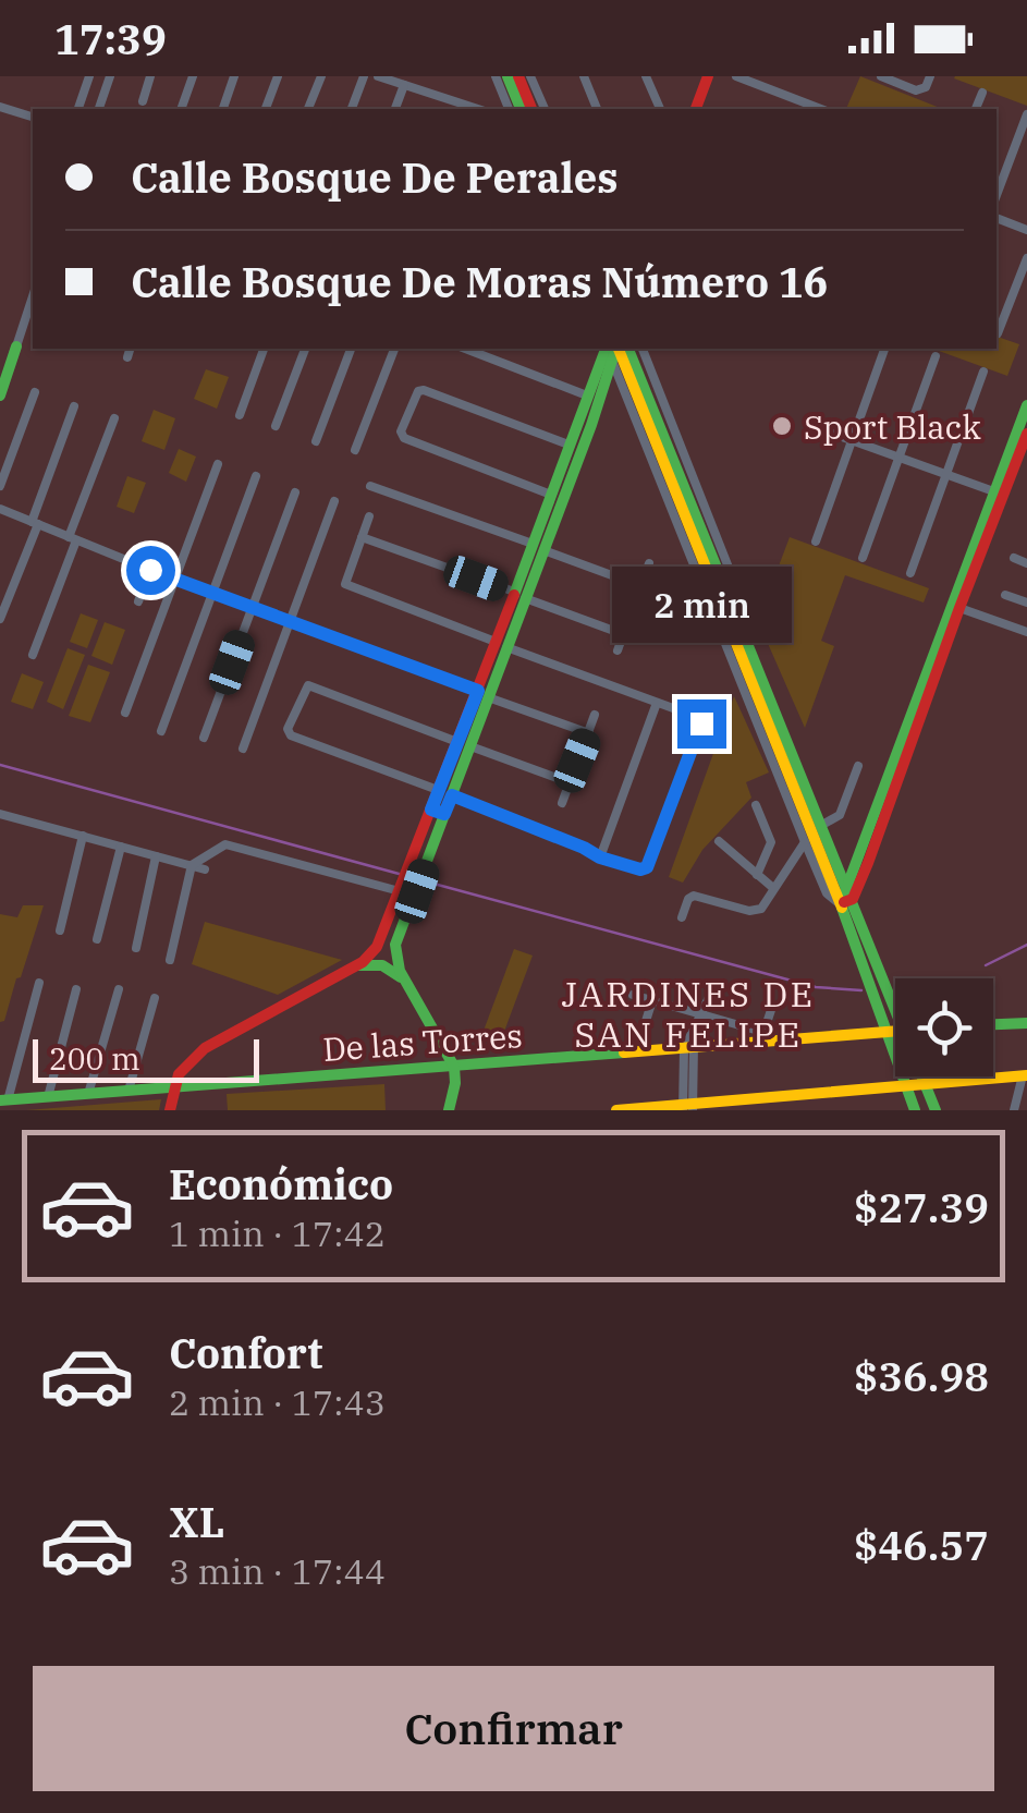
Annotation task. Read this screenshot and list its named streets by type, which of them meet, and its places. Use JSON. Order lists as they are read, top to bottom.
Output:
{
  "streets": {
    "main road": ["De las Torres"]
  },
  "districts": ["JARDINES DE SAN FELIPE"],
  "places": ["Sport Black"],
  "scale_bar": "200 m",
  "page": {
    "status": "17:39",
    "banner": ["Calle Bosque De Perales", "Calle Bosque De Moras Número 16"],
    "bubble": "2 min",
    "scale": "200 m",
    "list": [
      {
        "name": "Económico",
        "note": "1 min · 17:42",
        "value": "$27.39"
      },
      {
        "name": "Confort",
        "note": "2 min · 17:43",
        "value": "$36.98"
      },
      {
        "name": "XL",
        "note": "3 min · 17:44",
        "value": "$46.57"
      }
    ],
    "buttons": "Confirmar"
  }
}
